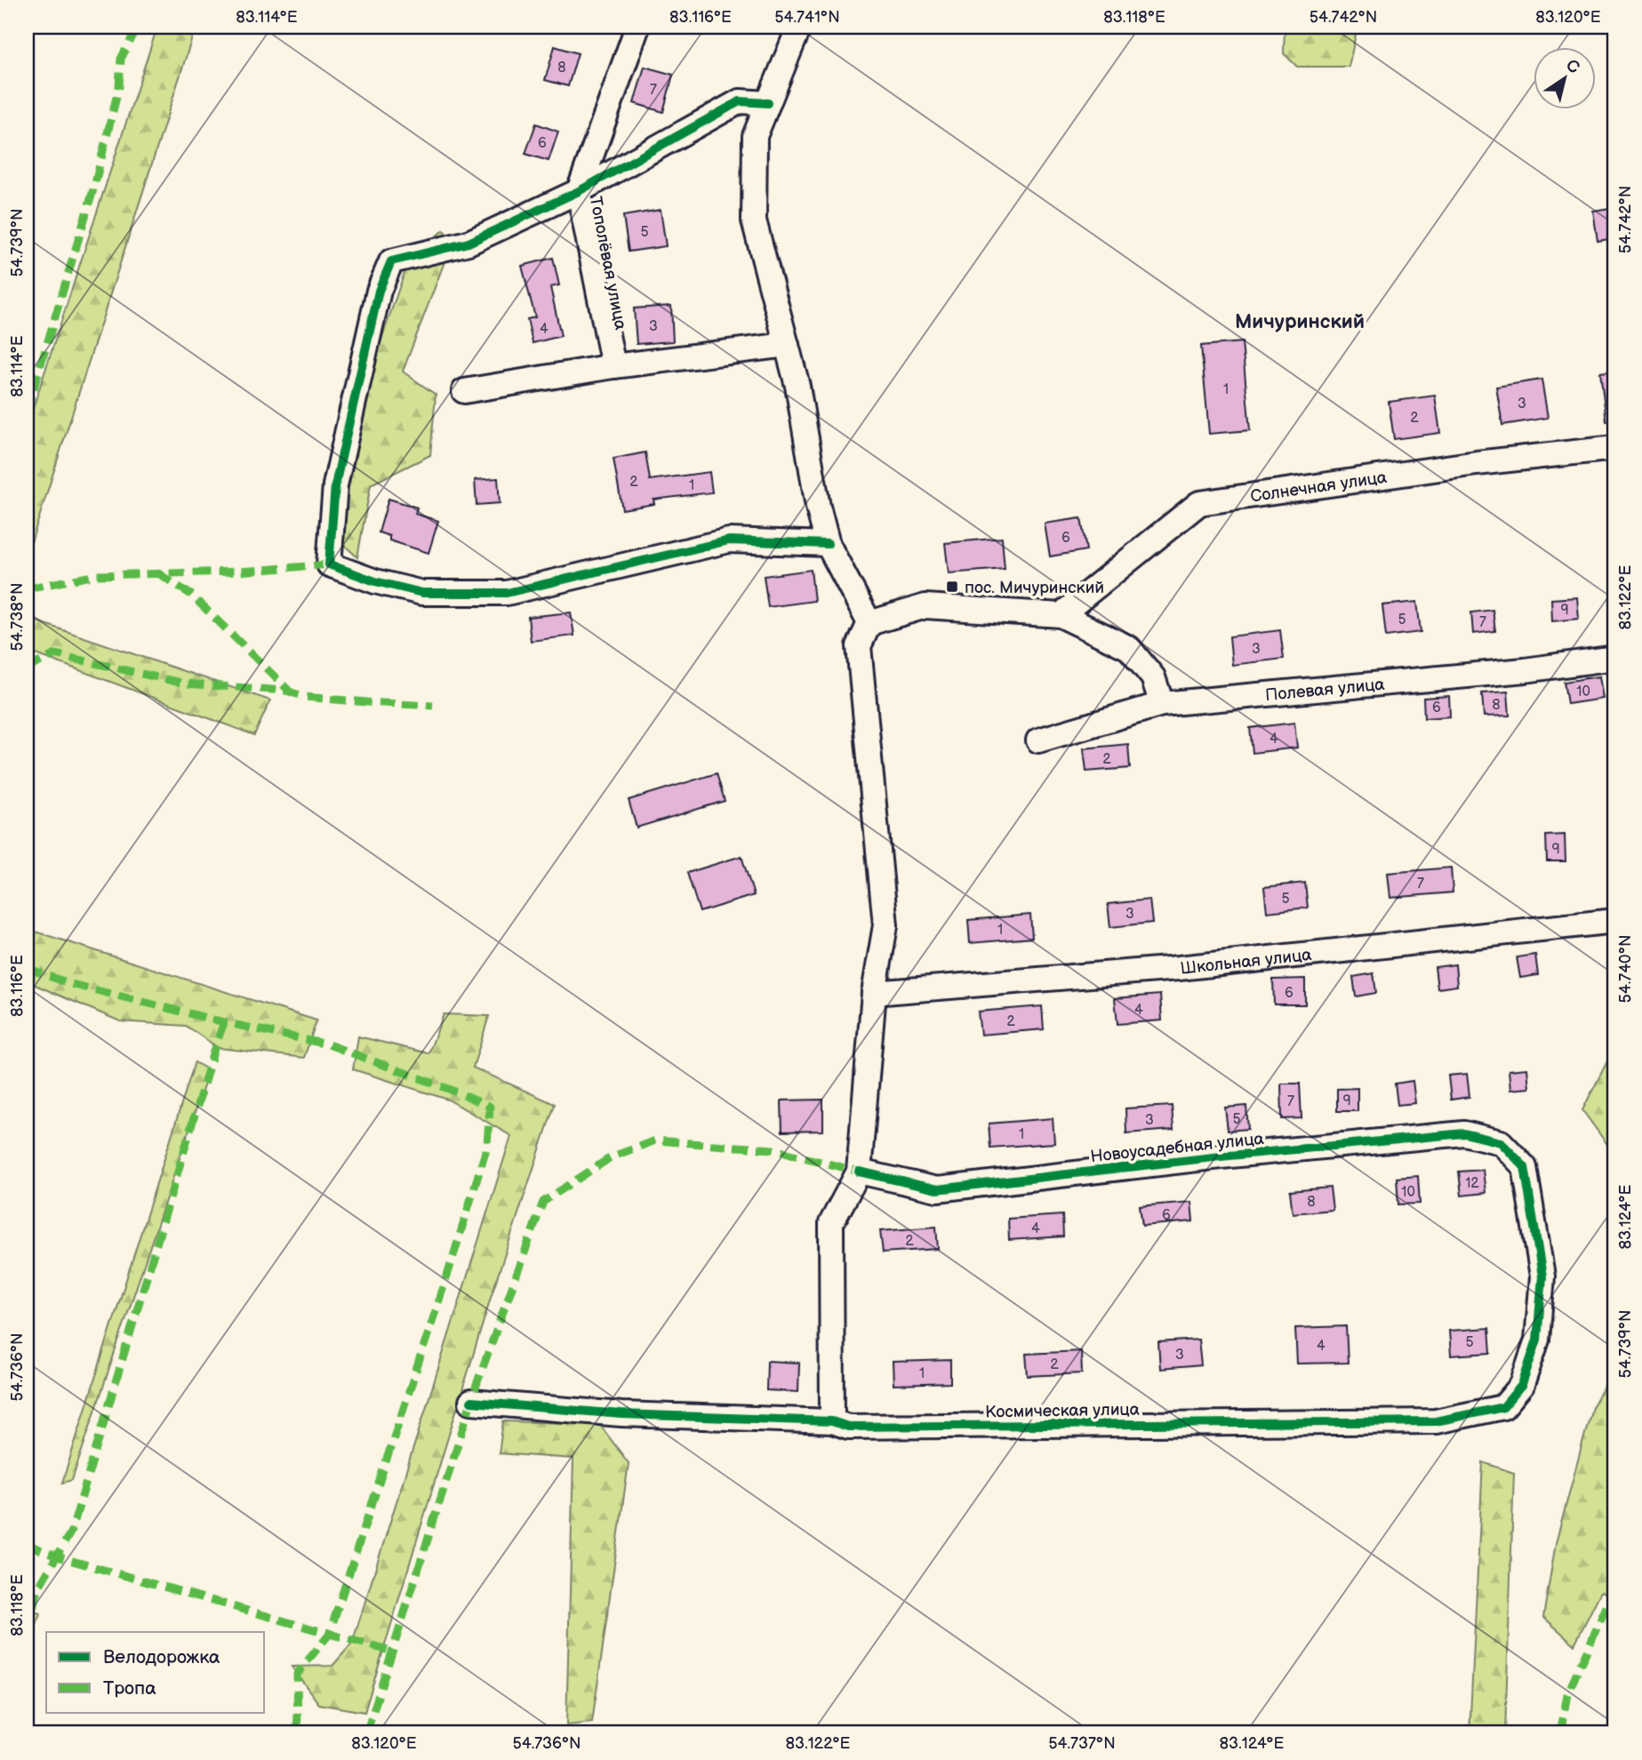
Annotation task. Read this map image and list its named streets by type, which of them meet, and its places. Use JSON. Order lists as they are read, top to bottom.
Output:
{
  "streets": {
    "street": [
      "Тополёвая улица",
      "Солнечная улица",
      "Полевая улица",
      "Школьная улица",
      "Новоусадебная улица",
      "Космическая улица"
    ]
  },
  "crossings": [
    ["Новоусадебная улица", "Космическая улица"]
  ],
  "districts": ["Мичуринский"],
  "places": {
    "transit": ["пос. Мичуринский"]
  },
  "house_numbers": [
    "8",
    "7",
    "6",
    "5",
    "3",
    "4",
    "1",
    "3",
    "2",
    "2",
    "1",
    "6",
    "9",
    "5",
    "7",
    "3",
    "10",
    "8",
    "6",
    "4",
    "2",
    "9",
    "7",
    "5",
    "3",
    "1",
    "6",
    "4",
    "2",
    "9",
    "7",
    "5",
    "3",
    "1",
    "12",
    "10",
    "8",
    "6",
    "4",
    "2",
    "5",
    "4",
    "3",
    "2",
    "1"
  ],
  "legend": ["Велодорожка", "Тропа"],
  "north": "top right",
  "coordinates": [
    "83.114°E",
    "83.116°E",
    "54.741°N",
    "83.118°E",
    "54.742°N",
    "83.120°E",
    "54.739°N",
    "83.122°E",
    "54.738°N",
    "54.740°N",
    "83.124°E",
    "54.736°N",
    "54.737°N"
  ]
}
